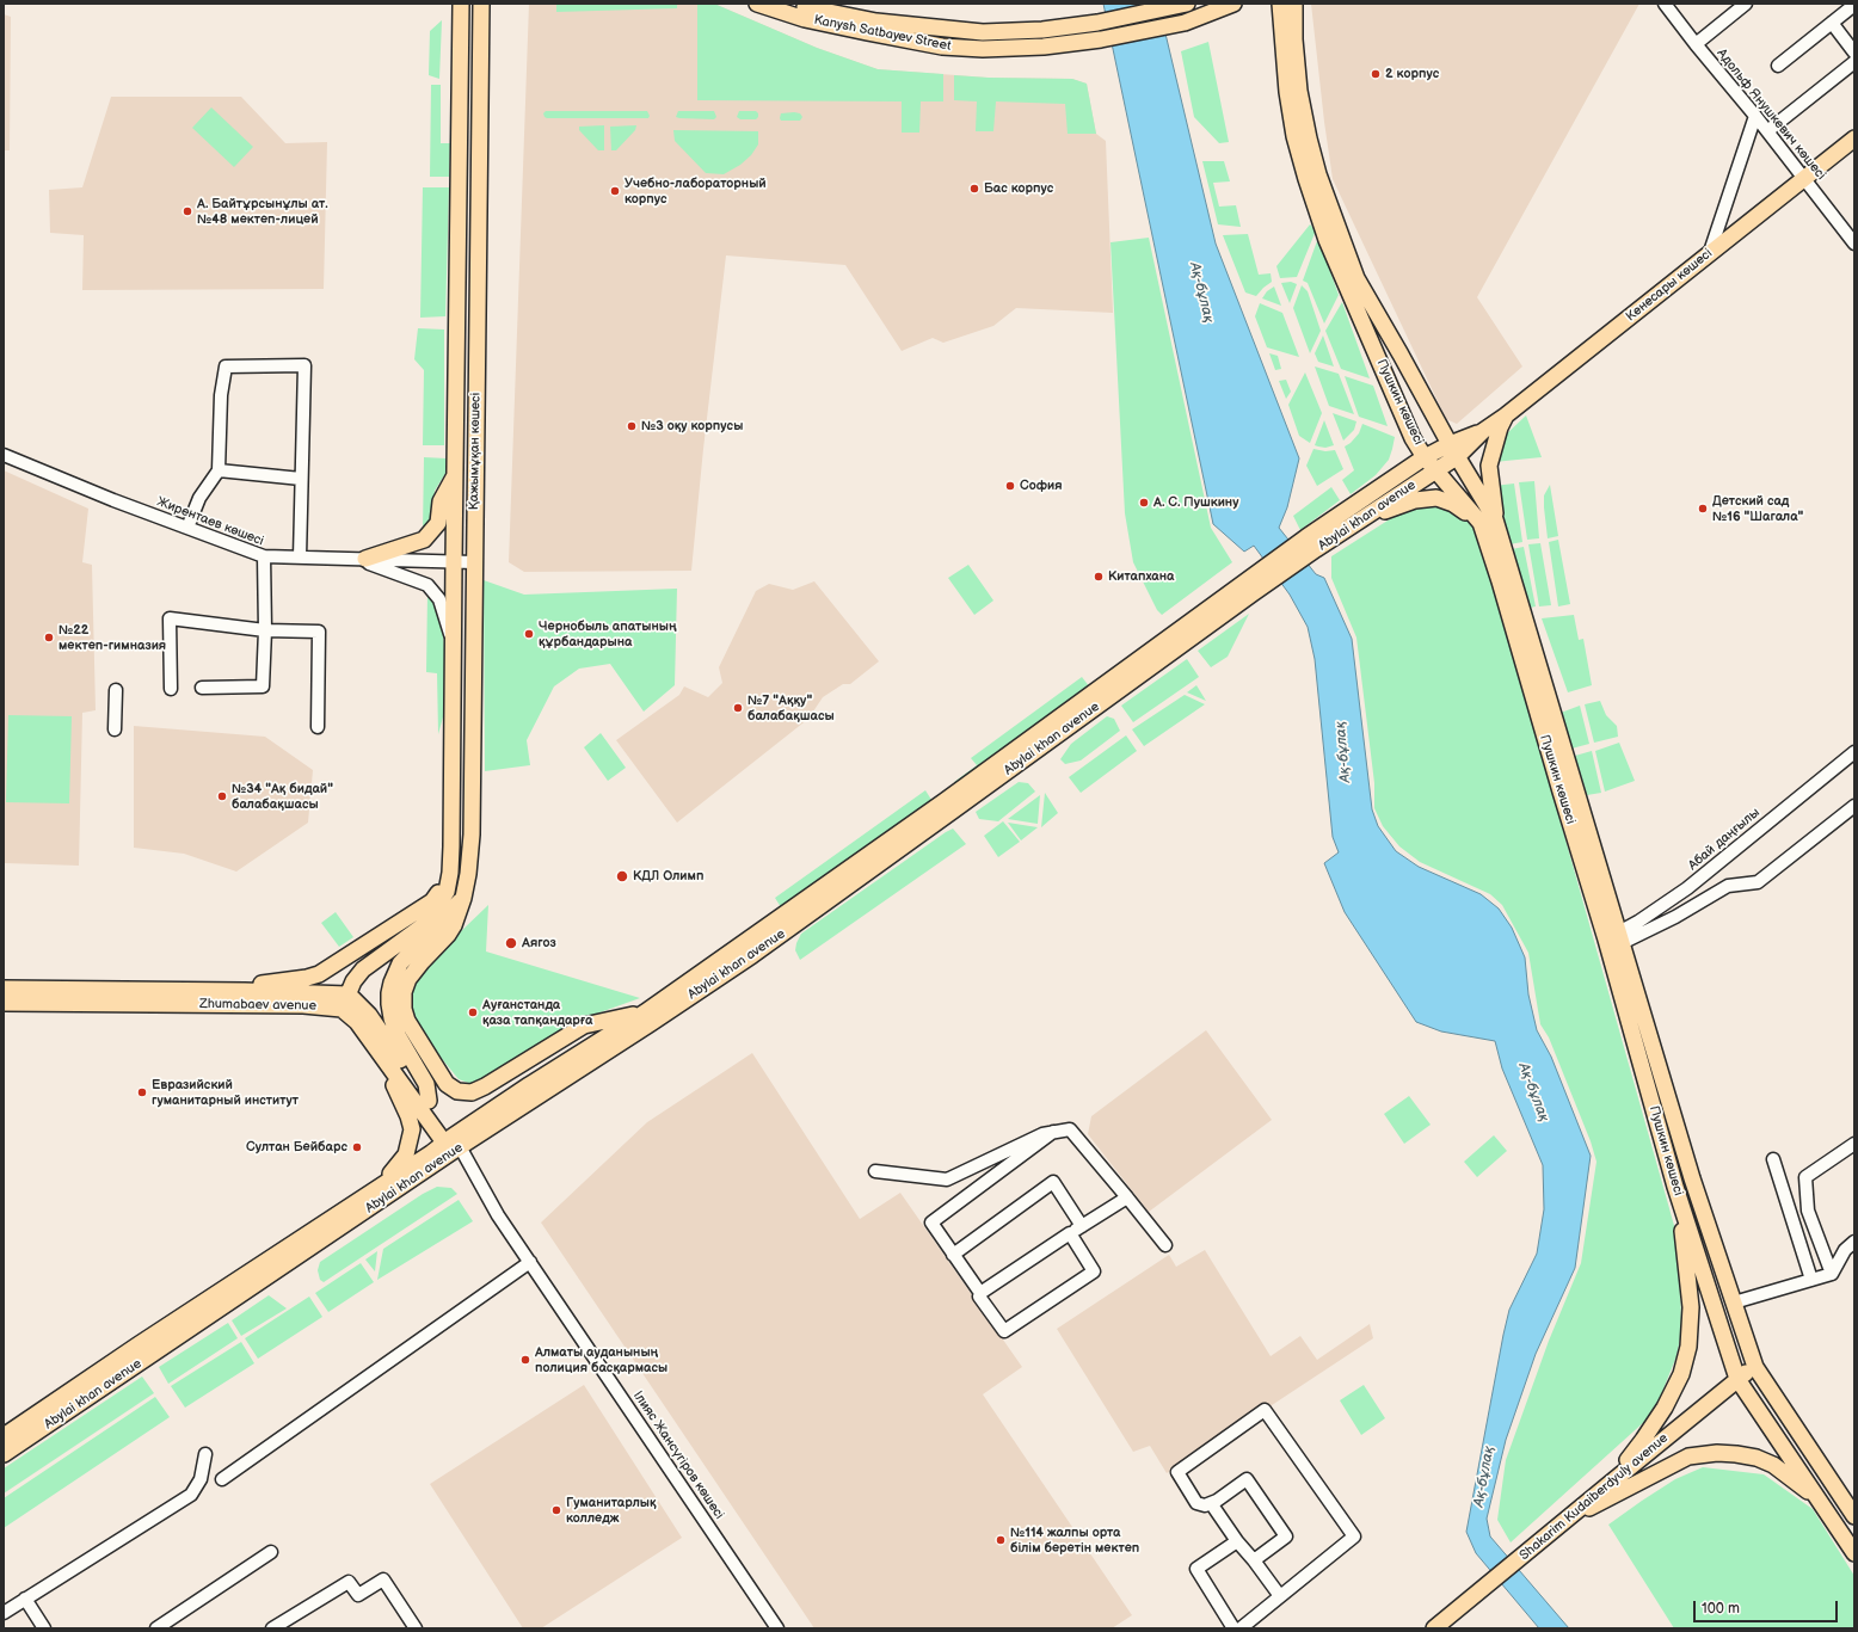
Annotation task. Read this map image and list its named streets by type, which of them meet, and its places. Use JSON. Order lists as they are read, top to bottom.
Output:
{
  "streets": {
    "main road": [
      "Kanysh Satbayev Street",
      "Кенесары көшесі",
      "Пушкин көшесі",
      "Қажымұқан көшесі",
      "Abylai khan avenue",
      "Zhumabaev avenue",
      "Shakarim Kudaiberdyuly avenue"
    ],
    "street": [
      "Адольф Янушкевич көшесі",
      "Жирентаев көшесі",
      "Абай даңғылы",
      "Ілияс Жансүгіров көшесі"
    ]
  },
  "crossings": [
    ["Адольф Янушкевич көшесі", "Кенесары көшесі"],
    ["Кенесары көшесі", "Пушкин көшесі"],
    ["Кенесары көшесі", "Abylai khan avenue"],
    ["Пушкин көшесі", "Abylai khan avenue"],
    ["Пушкин көшесі", "Абай даңғылы"],
    ["Пушкин көшесі", "Shakarim Kudaiberdyuly avenue"],
    ["Қажымұқан көшесі", "Abylai khan avenue"],
    ["Қажымұқан көшесі", "Жирентаев көшесі"],
    ["Abylai khan avenue", "Ілияс Жансүгіров көшесі"]
  ],
  "water": ["Ақ-бұлақ"],
  "places": [
    "2 корпус",
    "Бас корпус",
    "Учебно-лабораторный корпус",
    "А. Байтұрсынұлы ат. №48 мектеп-лицей",
    "№3 оқу корпусы",
    "София",
    "А. С. Пушкину",
    "Детский сад №16 \"Шагала\"",
    "Китапхана",
    "Чернобыль апатының құрбандарына",
    "№22 мектеп-гимназия",
    "№7 \"Аққу\" балабақшасы",
    "№34 \"Ақ бидай\" балабақшасы",
    "КДЛ Олимп",
    "Аягоз",
    "Ауғанстанда қаза тапқандарға",
    "Евразийский гуманитарный институт",
    "Султан Бейбарс",
    "Алматы ауданының полиция басқармасы",
    "Гуманитарлық колледж",
    "№114 жалпы орта білім беретін мектеп"
  ],
  "scale_bar": "100 m"
}
